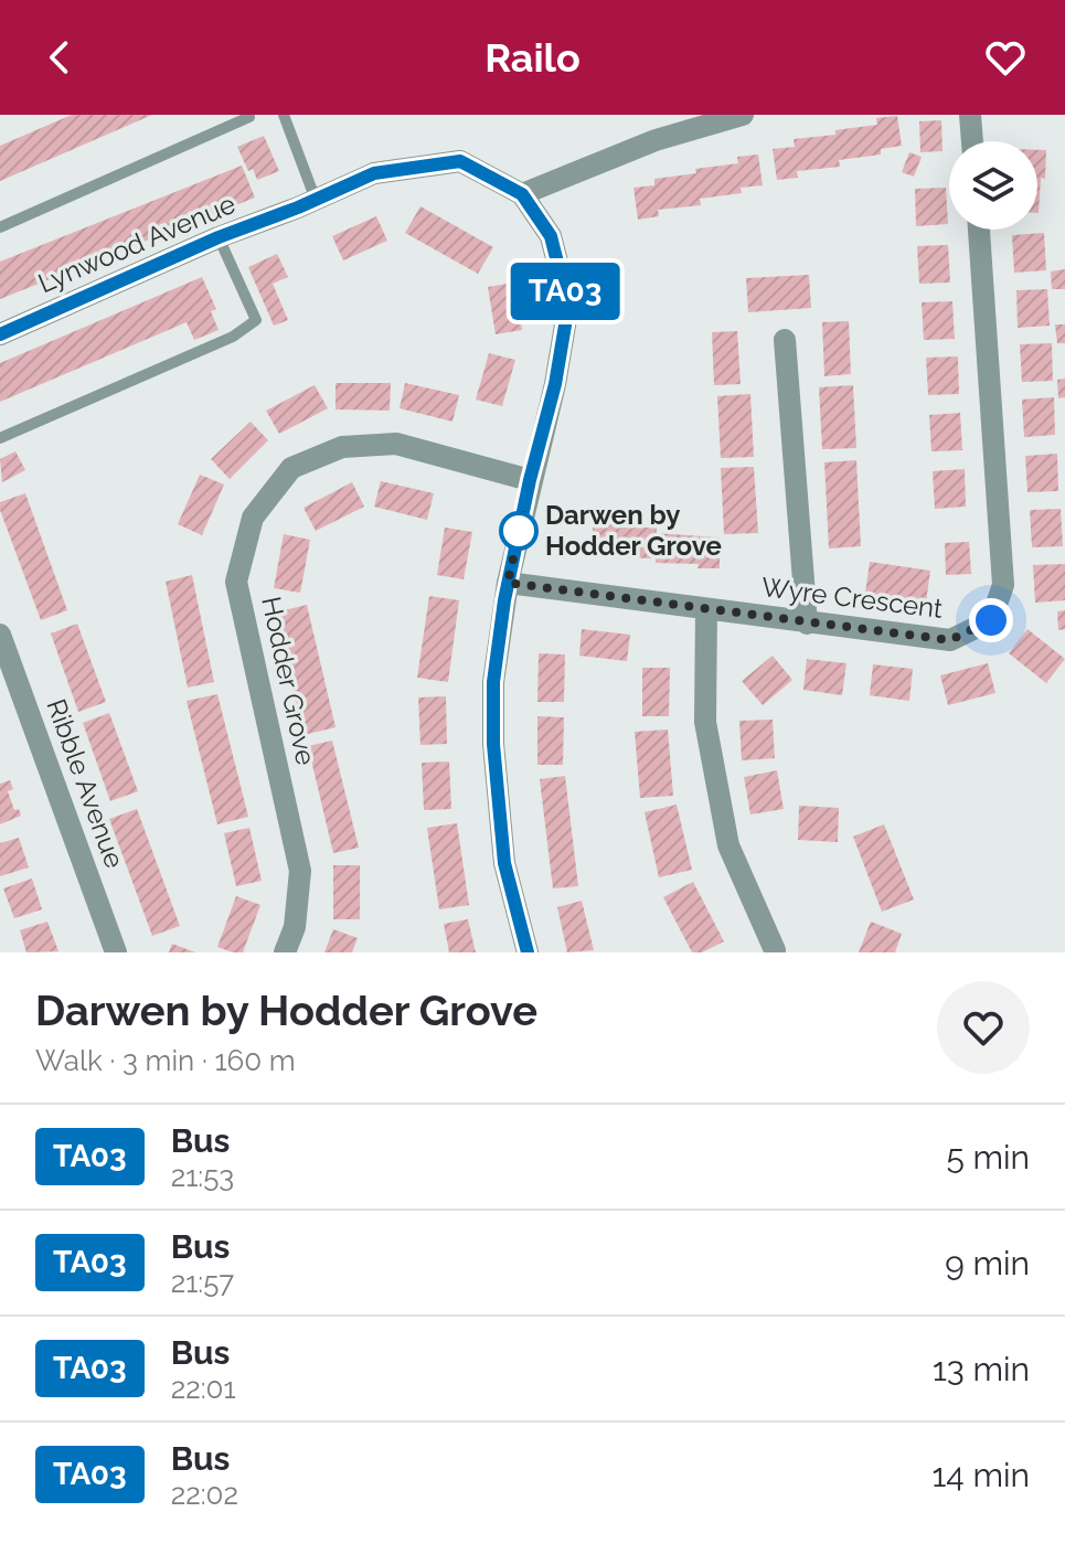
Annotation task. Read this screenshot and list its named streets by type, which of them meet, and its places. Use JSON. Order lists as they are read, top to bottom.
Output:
{
  "streets": {
    "street": [
      "Lynwood Avenue",
      "Wyre Crescent",
      "Hodder Grove",
      "Ribble Avenue"
    ]
  },
  "places": ["Darwen by Hodder Grove"],
  "lines": ["bus line TA03"],
  "page": {
    "header": "Railo",
    "on_map": "TA03",
    "heading": ["Darwen by Hodder Grove", "Walk · 3 min · 160 m"],
    "list": [
      {
        "mark": "TA03",
        "name": "Bus",
        "note": "21:53",
        "value": "5 min"
      },
      {
        "mark": "TA03",
        "name": "Bus",
        "note": "21:57",
        "value": "9 min"
      },
      {
        "mark": "TA03",
        "name": "Bus",
        "note": "22:01",
        "value": "13 min"
      },
      {
        "mark": "TA03",
        "name": "Bus",
        "note": "22:02",
        "value": "14 min"
      }
    ]
  }
}
